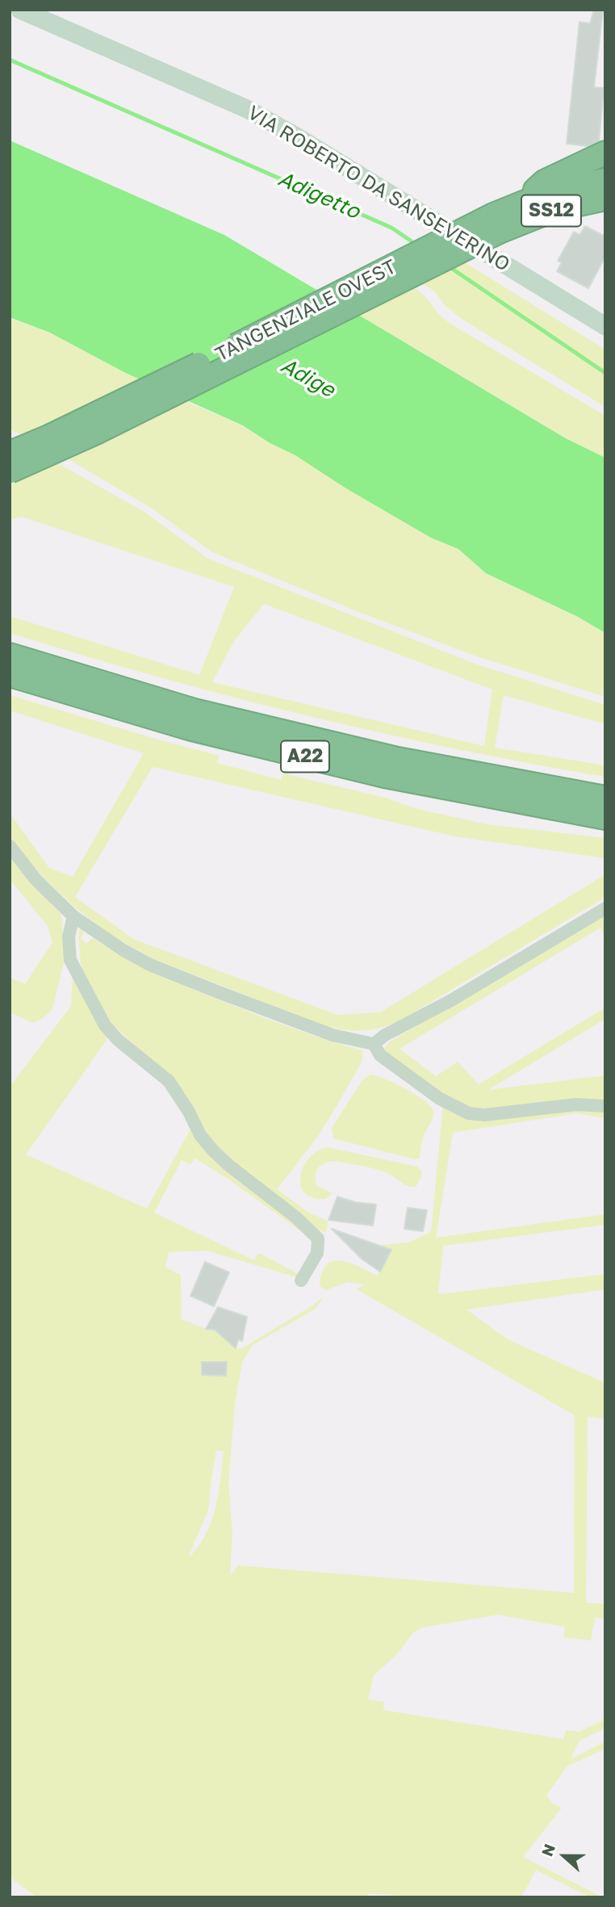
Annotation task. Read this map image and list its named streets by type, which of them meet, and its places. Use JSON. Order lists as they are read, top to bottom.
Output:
{
  "streets": {
    "highway": ["SS12", "TANGENZIALE OVEST", "A22"],
    "street": ["VIA ROBERTO DA SANSEVERINO"]
  },
  "water": ["Adigetto", "Adige"],
  "north": "left"
}
